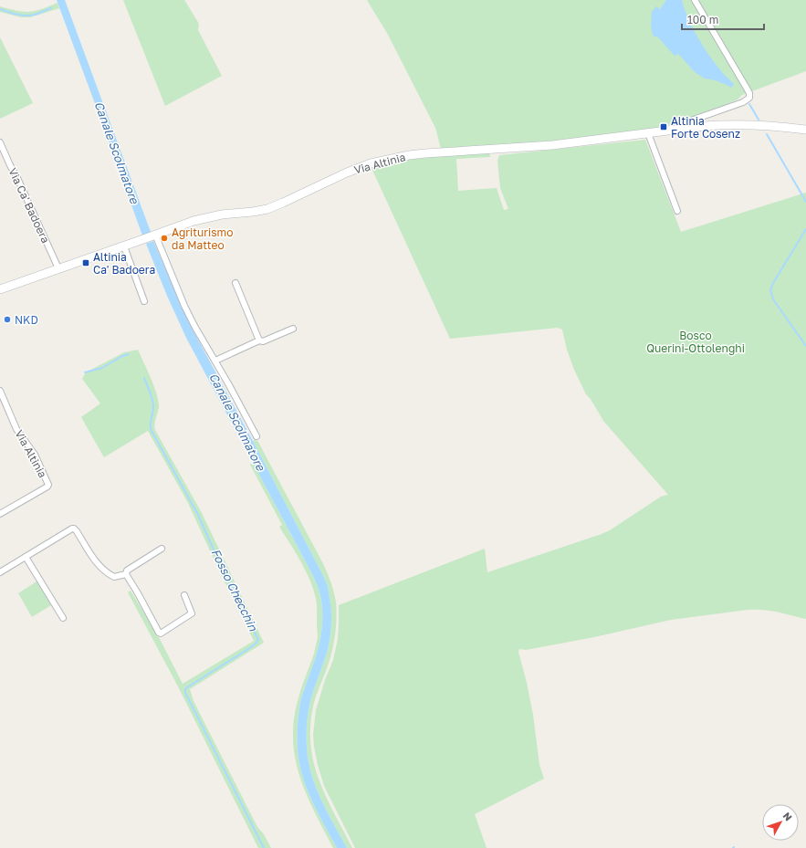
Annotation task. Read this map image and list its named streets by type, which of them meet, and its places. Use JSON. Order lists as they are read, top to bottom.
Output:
{
  "streets": {
    "main road": ["Via Altinia"],
    "street": ["Via Ca' Badoera"]
  },
  "crossings": [
    ["Via Altinia", "Via Ca' Badoera"]
  ],
  "water": ["Canale Scolmatore", "Fosso Checchin"],
  "parks": ["Bosco Querini-Ottolenghi"],
  "places": {
    "transit": ["Altinia Forte Cosenz", "Altinia Ca' Badoera"],
    "other": ["Agriturismo da Matteo", "NKD"]
  },
  "scale_bar": "100 m",
  "north": "top right"
}
